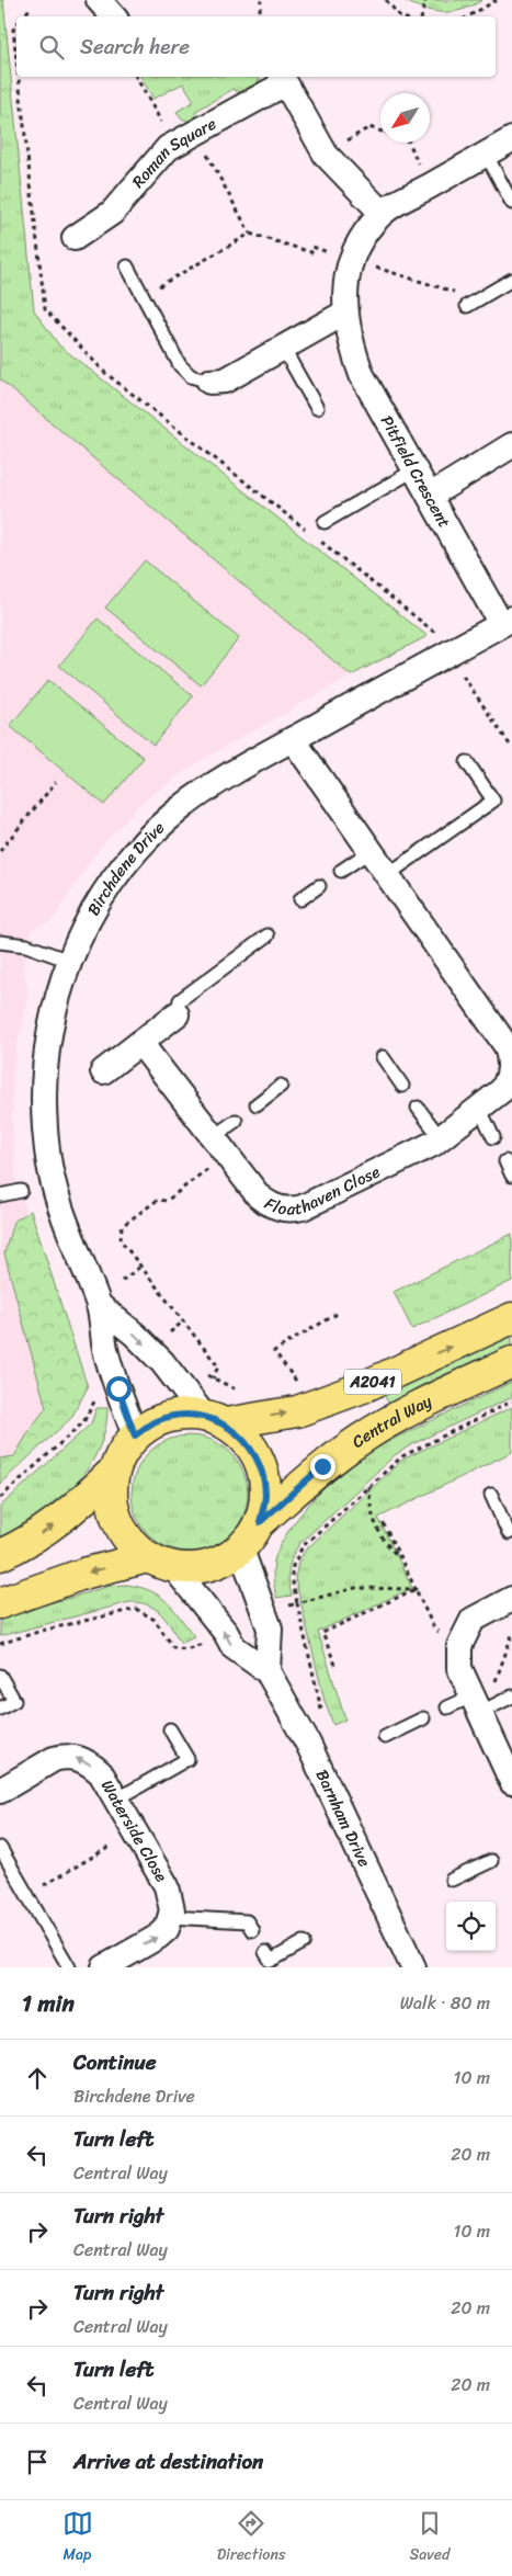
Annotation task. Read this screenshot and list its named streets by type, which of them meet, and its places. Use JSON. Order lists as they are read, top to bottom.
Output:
{
  "streets": {
    "main road": ["A2041", "Central Way"],
    "street": [
      "Roman Square",
      "Pitfield Crescent",
      "Birchdene Drive",
      "Floathaven Close",
      "Barnham Drive",
      "Waterside Close"
    ]
  },
  "crossings": [
    ["Roman Square", "Pitfield Crescent"],
    ["Pitfield Crescent", "Birchdene Drive"],
    ["Birchdene Drive", "Floathaven Close"],
    ["Birchdene Drive", "A2041"],
    ["Birchdene Drive", "Central Way"],
    ["Birchdene Drive", "Barnham Drive"],
    ["A2041", "Central Way"],
    ["A2041", "Barnham Drive"],
    ["Central Way", "Barnham Drive"]
  ],
  "one_way": ["Waterside Close"],
  "north": "bottom left",
  "page": {
    "search": "Search here",
    "heading": ["1 min", "Walk · 80 m"],
    "list": [
      ["Continue", "Birchdene Drive", "10 m"],
      ["Turn left", "Central Way", "20 m"],
      ["Turn right", "Central Way", "10 m"],
      ["Turn right", "Central Way", "20 m"],
      ["Turn left", "Central Way", "20 m"],
      "Arrive at destination"
    ],
    "nav": ["Map", "Directions", "Saved"]
  }
}
